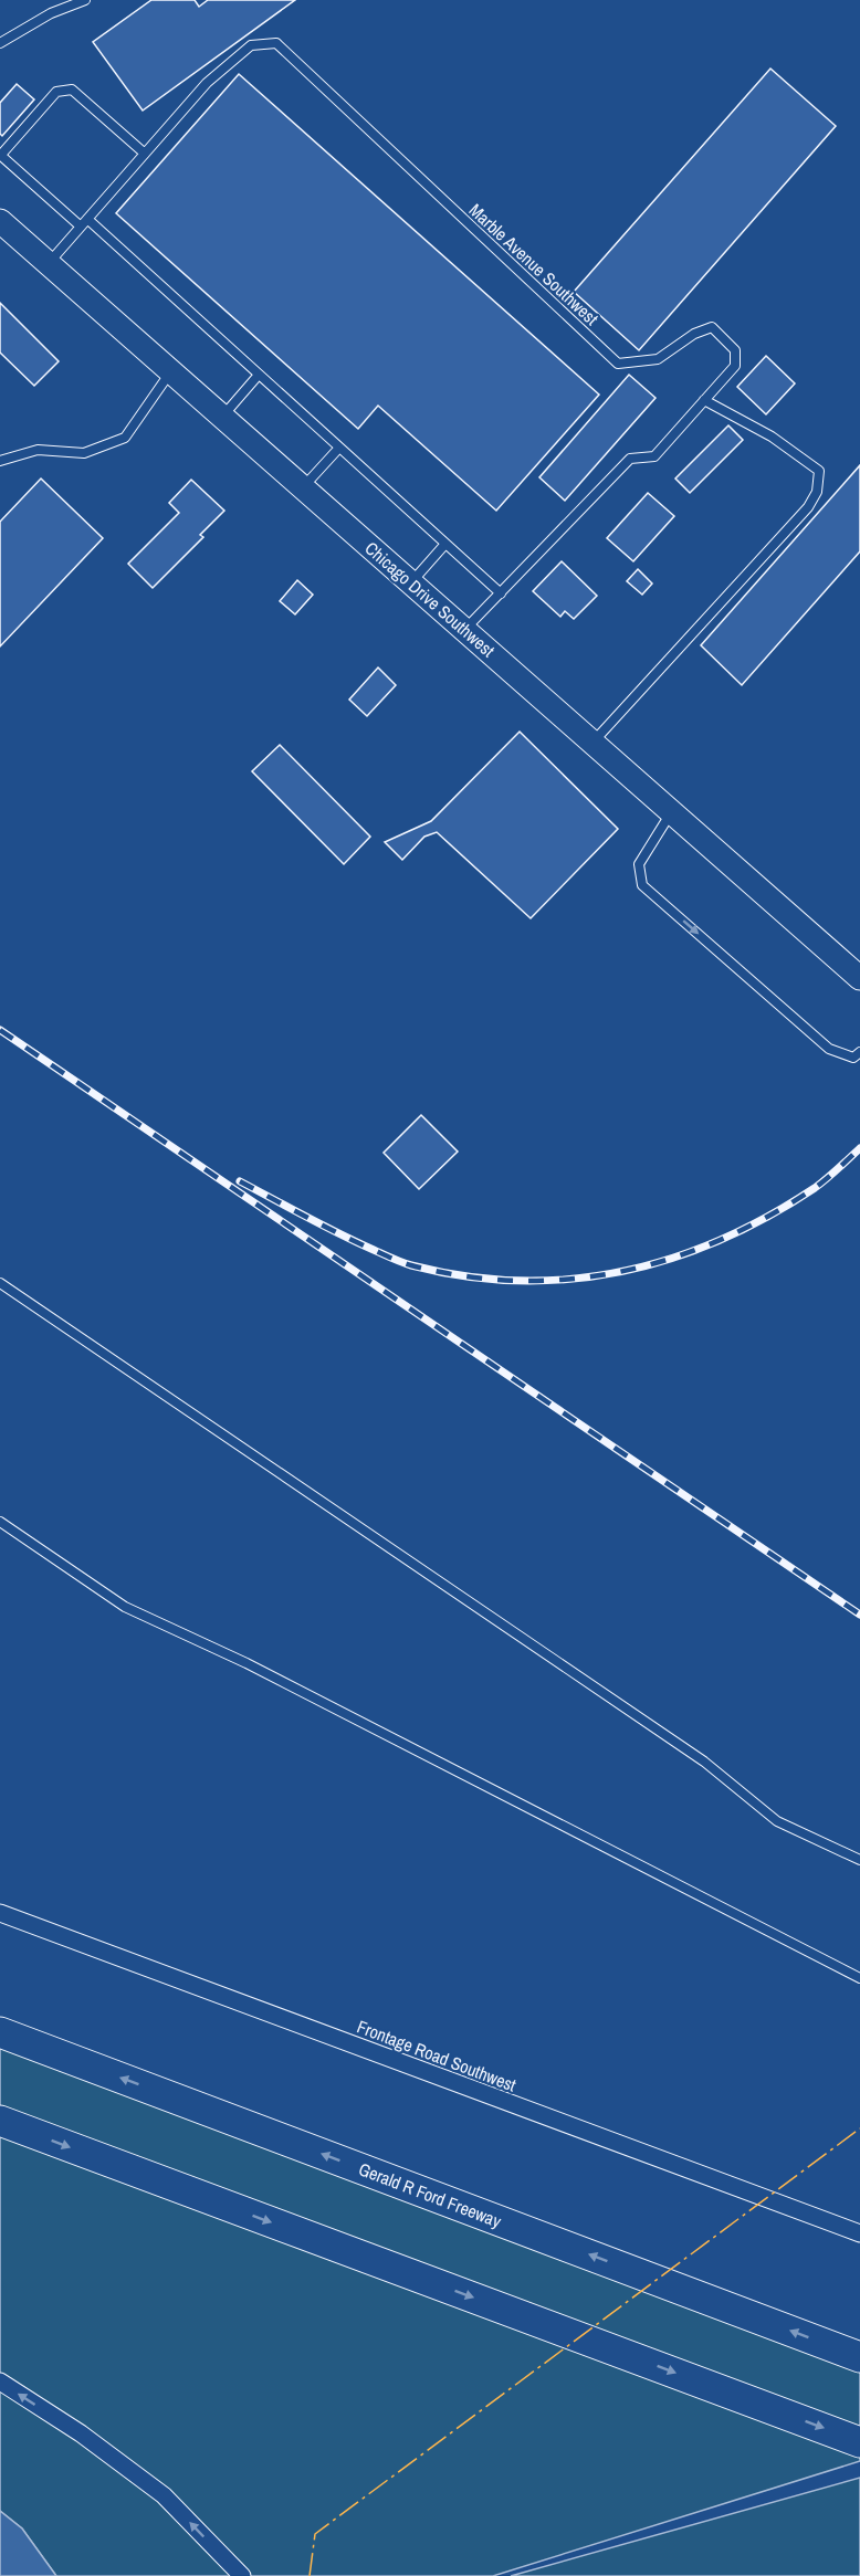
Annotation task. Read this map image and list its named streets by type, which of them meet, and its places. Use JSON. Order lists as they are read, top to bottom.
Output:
{
  "streets": {
    "highway": ["Gerald R Ford Freeway"],
    "main road": ["Chicago Drive Southwest"],
    "street": ["Frontage Road Southwest"],
    "lane": ["Marble Avenue Southwest"]
  },
  "crossings": [
    ["Marble Avenue Southwest", "Chicago Drive Southwest"]
  ]
}
